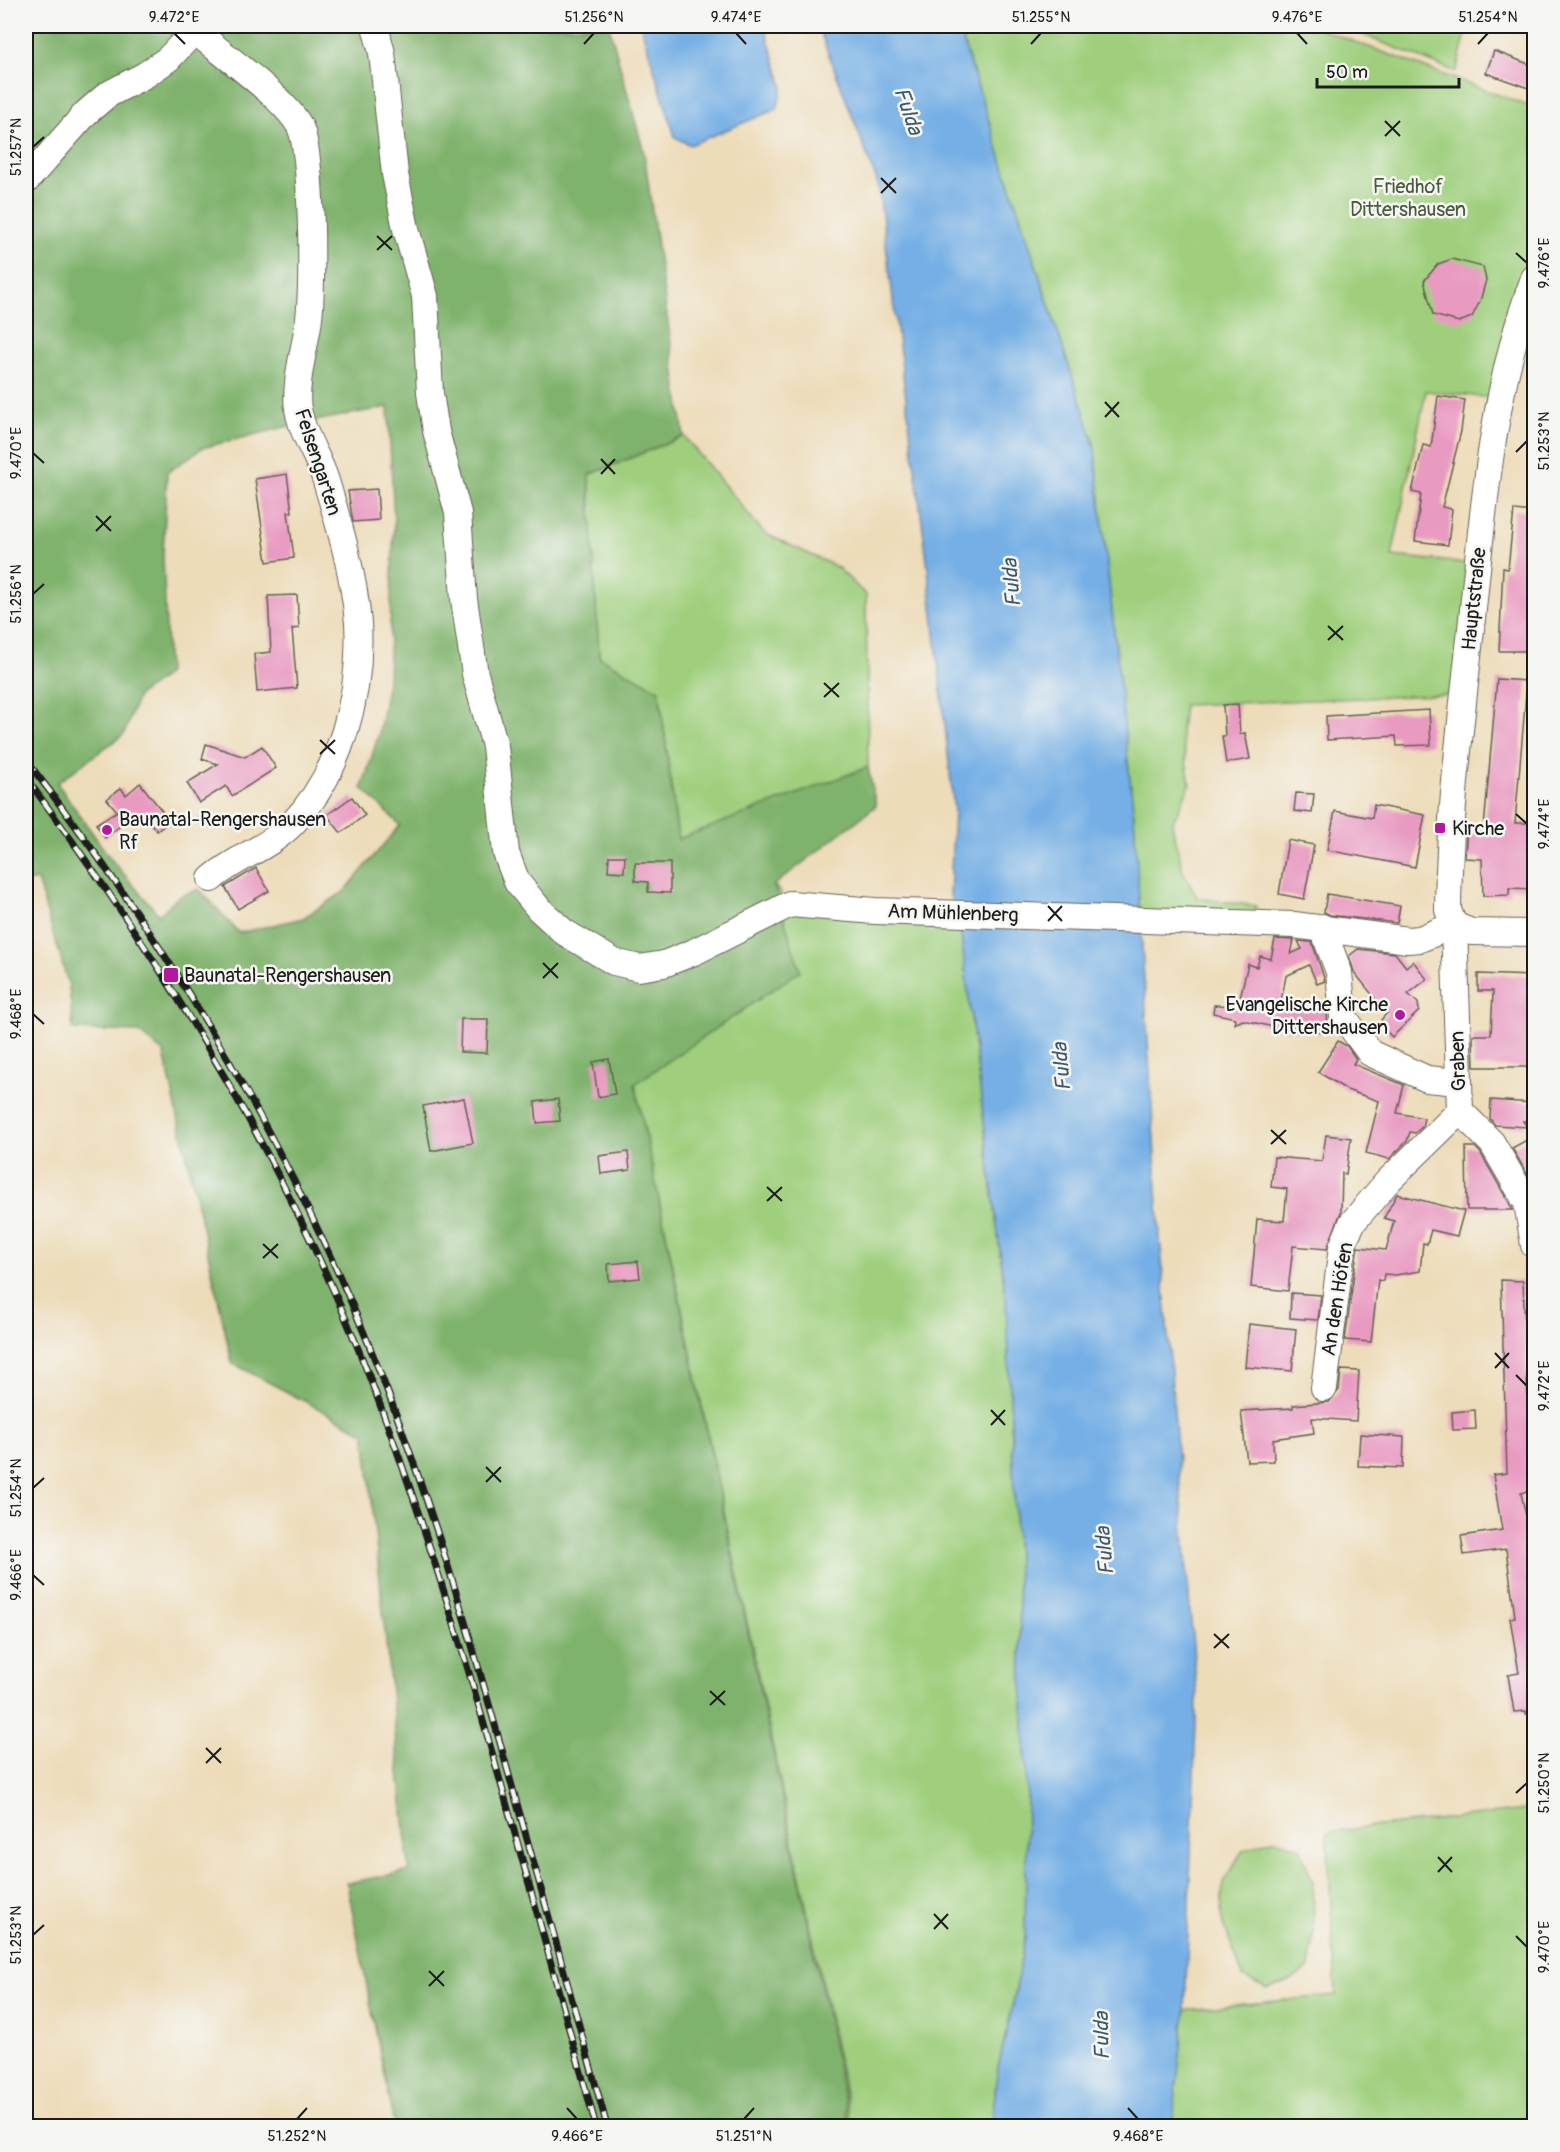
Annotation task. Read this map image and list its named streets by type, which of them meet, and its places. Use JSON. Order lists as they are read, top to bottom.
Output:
{
  "streets": {
    "street": [
      "Felsengarten",
      "Hauptstraße",
      "Am Mühlenberg",
      "Graben",
      "An den Höfen"
    ]
  },
  "crossings": [
    ["Hauptstraße", "Am Mühlenberg"],
    ["Hauptstraße", "Graben"],
    ["Am Mühlenberg", "Graben"],
    ["Graben", "An den Höfen"]
  ],
  "water": ["Fulda"],
  "parks": ["Friedhof Dittershausen"],
  "places": {
    "transit": ["Kirche", "Baunatal-Rengershausen"],
    "other": ["Baunatal-Rengershausen Rf", "Evangelische Kirche Dittershausen"]
  },
  "scale_bar": "50 m",
  "coordinates": [
    "9.472°E",
    "51.256°N",
    "9.474°E",
    "51.255°N",
    "9.476°E",
    "51.254°N",
    "51.257°N",
    "51.253°N",
    "9.470°E",
    "9.468°E",
    "9.466°E",
    "51.250°N",
    "51.252°N",
    "51.251°N"
  ]
}
